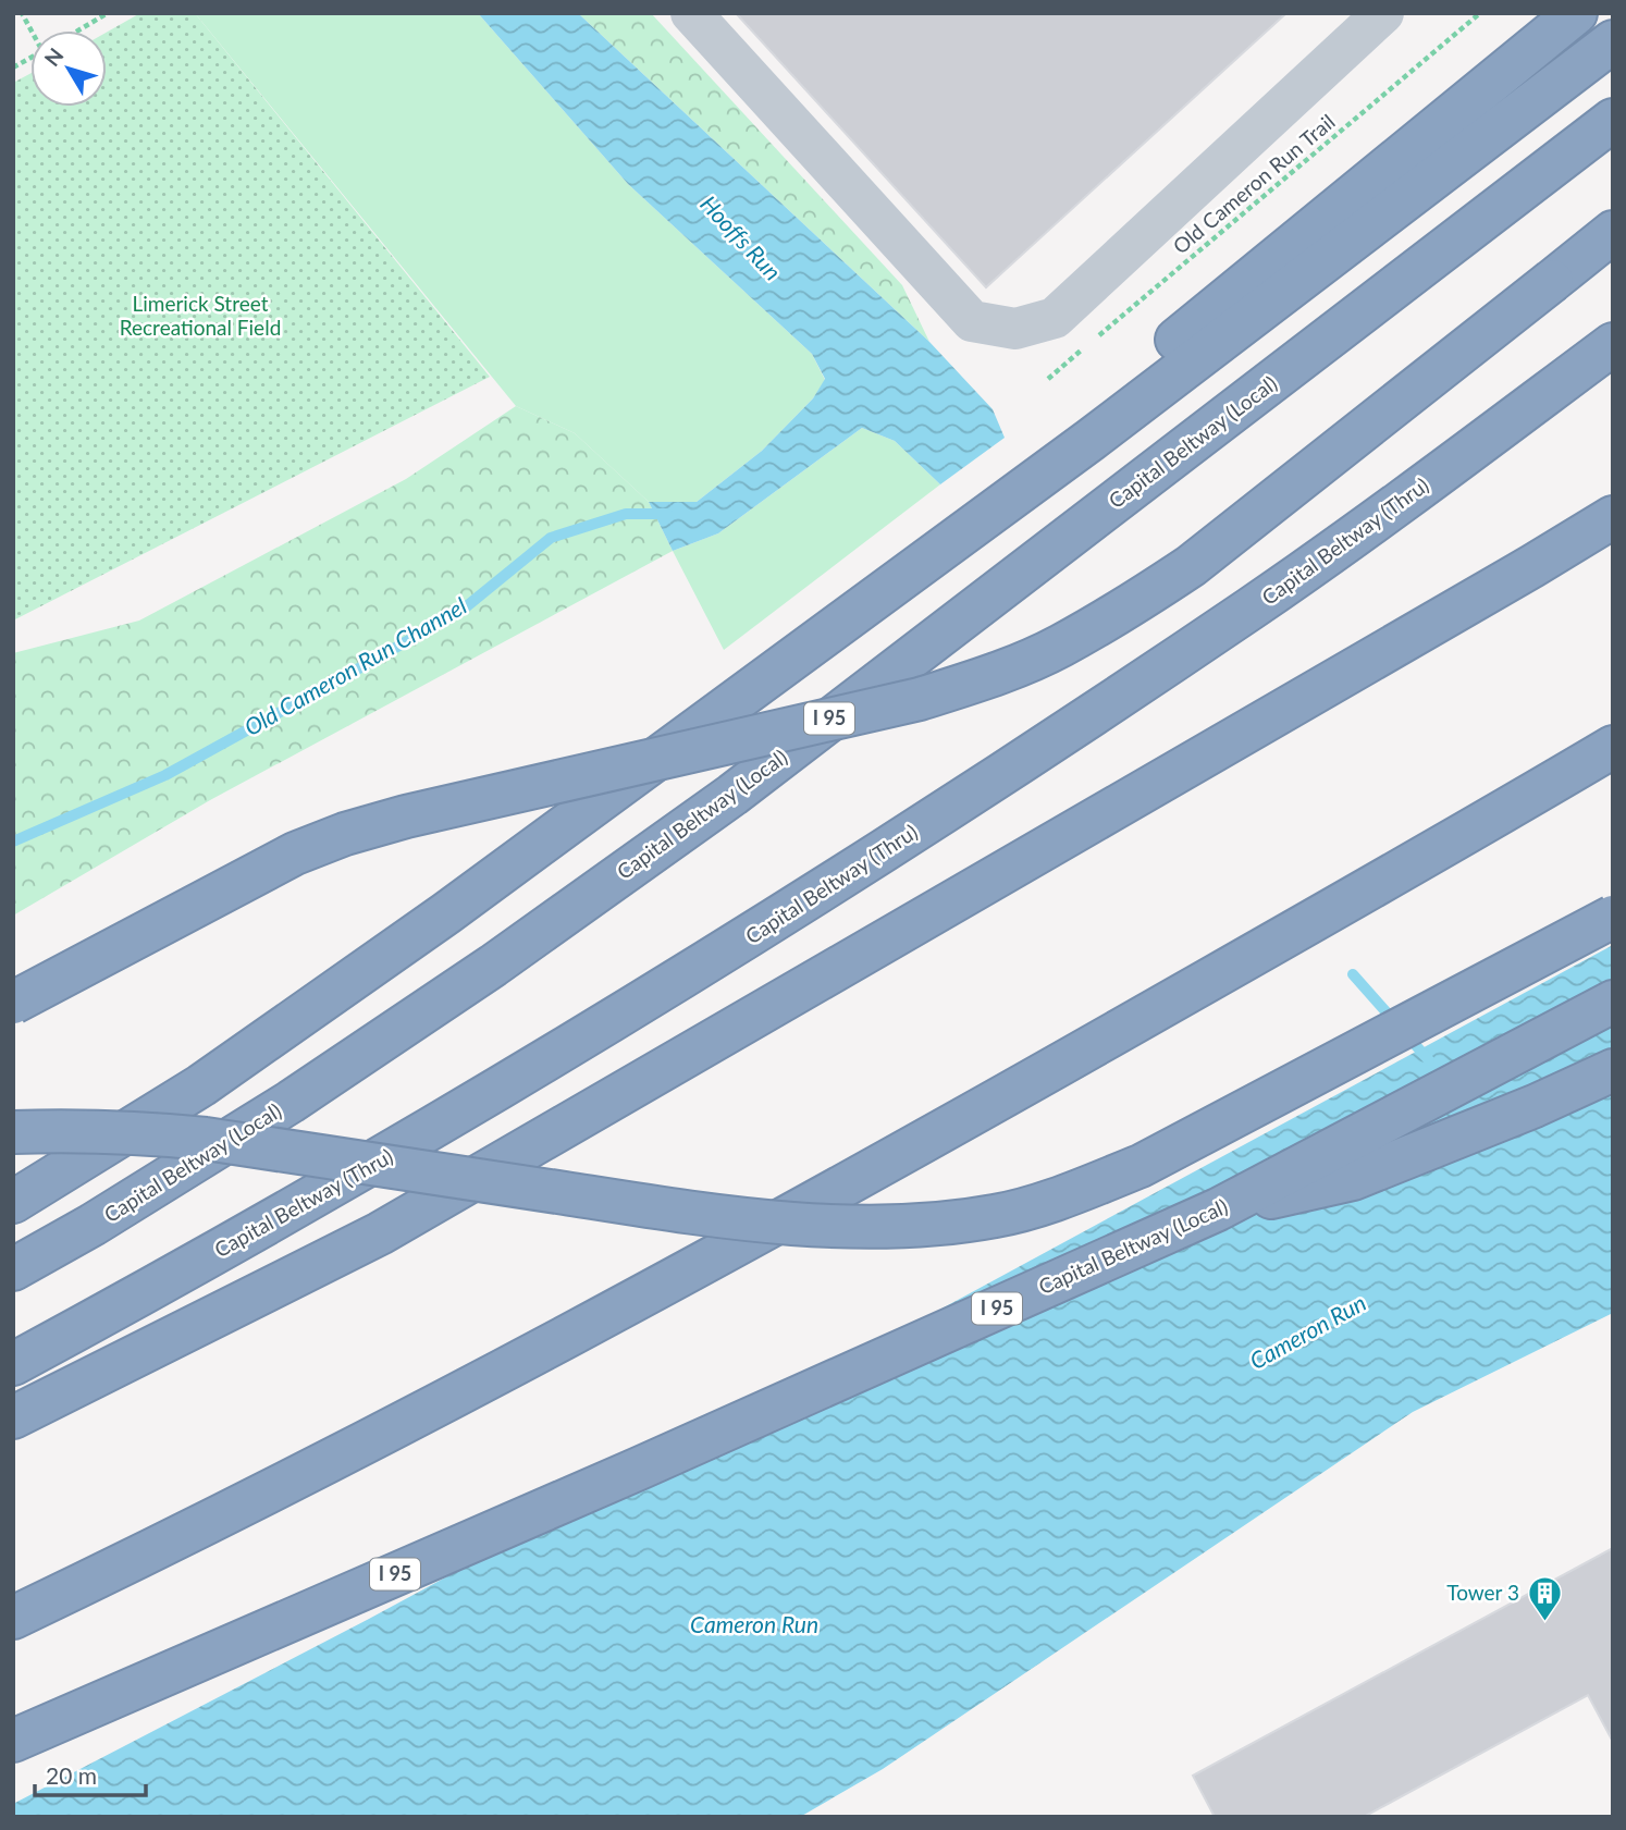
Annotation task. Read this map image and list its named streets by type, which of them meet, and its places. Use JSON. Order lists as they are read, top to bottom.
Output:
{
  "streets": {
    "highway": ["Capital Beltway (Local)", "Capital Beltway (Thru)", "I 95"],
    "path": ["Old Cameron Run Trail"]
  },
  "water": ["Hooffs Run", "Old Cameron Run Channel", "Cameron Run"],
  "parks": ["Limerick Street Recreational Field"],
  "places": {
    "building": ["Tower 3"]
  },
  "scale_bar": "20 m",
  "north": "top left"
}
